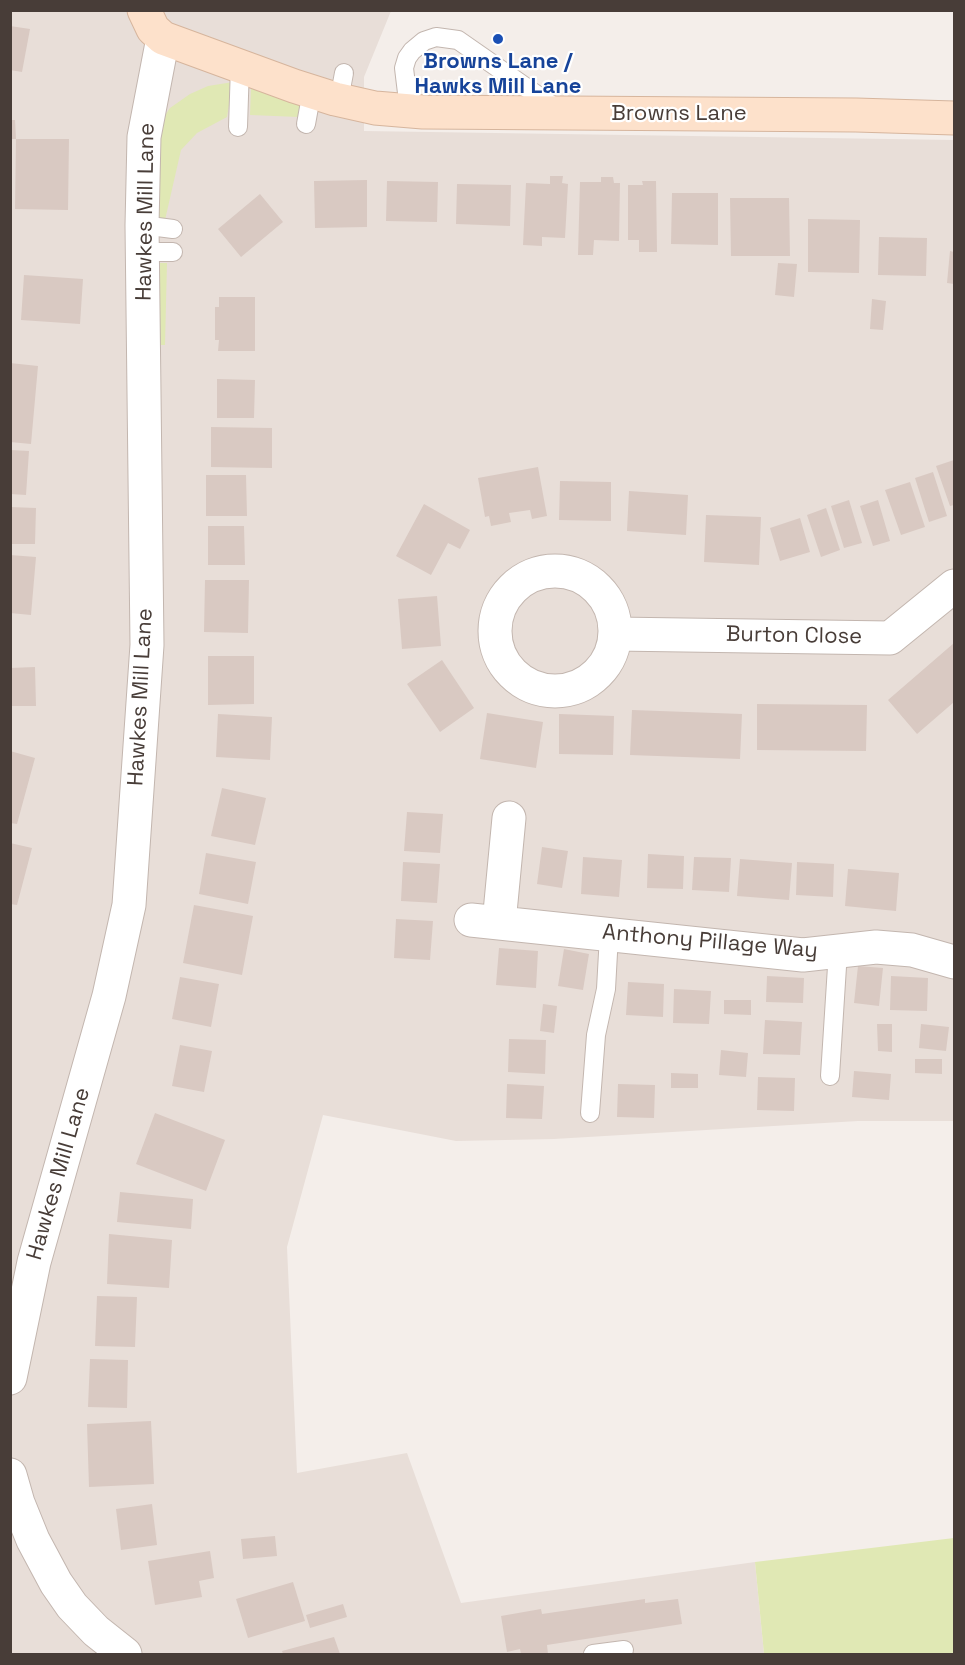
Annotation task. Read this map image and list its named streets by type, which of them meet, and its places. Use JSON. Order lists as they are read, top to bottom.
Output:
{
  "streets": {
    "street": [
      "Browns Lane",
      "Hawkes Mill Lane",
      "Burton Close",
      "Anthony Pillage Way"
    ]
  },
  "crossings": [
    ["Browns Lane", "Hawkes Mill Lane"]
  ],
  "places": ["Browns Lane / Hawks Mill Lane"]
}
